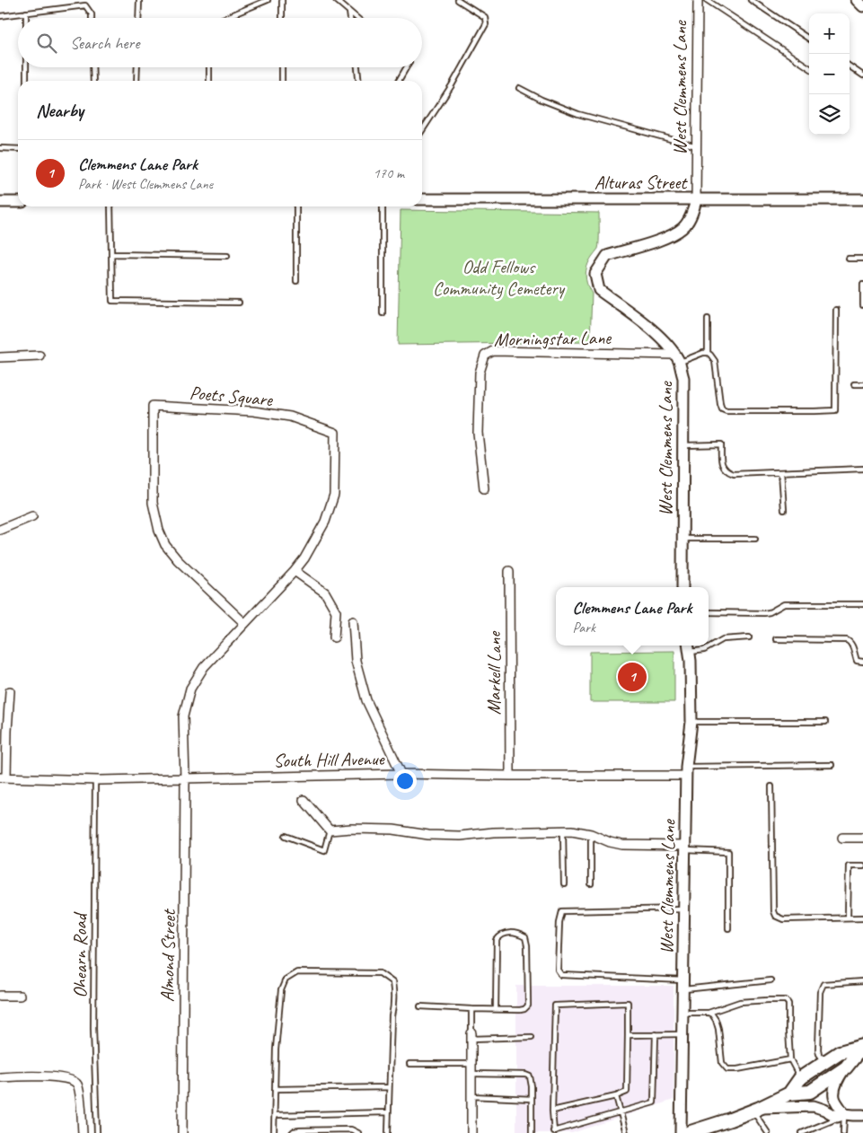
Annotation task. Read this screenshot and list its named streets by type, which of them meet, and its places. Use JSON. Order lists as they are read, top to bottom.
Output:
{
  "streets": {
    "street": [
      "West Clemmens Lane",
      "Alturas Street",
      "Morningstar Lane",
      "Poets Square",
      "Markell Lane",
      "South Hill Avenue",
      "Almond Street"
    ],
    "lane": ["Ohearn Road"]
  },
  "crossings": [
    ["West Clemmens Lane", "Alturas Street"],
    ["West Clemmens Lane", "Morningstar Lane"],
    ["West Clemmens Lane", "South Hill Avenue"],
    ["Poets Square", "South Hill Avenue"],
    ["Poets Square", "Almond Street"],
    ["Markell Lane", "South Hill Avenue"],
    ["South Hill Avenue", "Ohearn Road"],
    ["South Hill Avenue", "Almond Street"]
  ],
  "parks": ["Odd Fellows Community Cemetery"],
  "page": {
    "map_buttons": ["+", "−"],
    "search": "Search here",
    "heading": "Nearby",
    "list": [
      {
        "mark": "1",
        "name": "Clemmens Lane Park",
        "note": "Park · West Clemmens Lane",
        "value": "170 m"
      }
    ],
    "popup": ["Clemmens Lane Park", "Park"],
    "pins": "1"
  }
}
